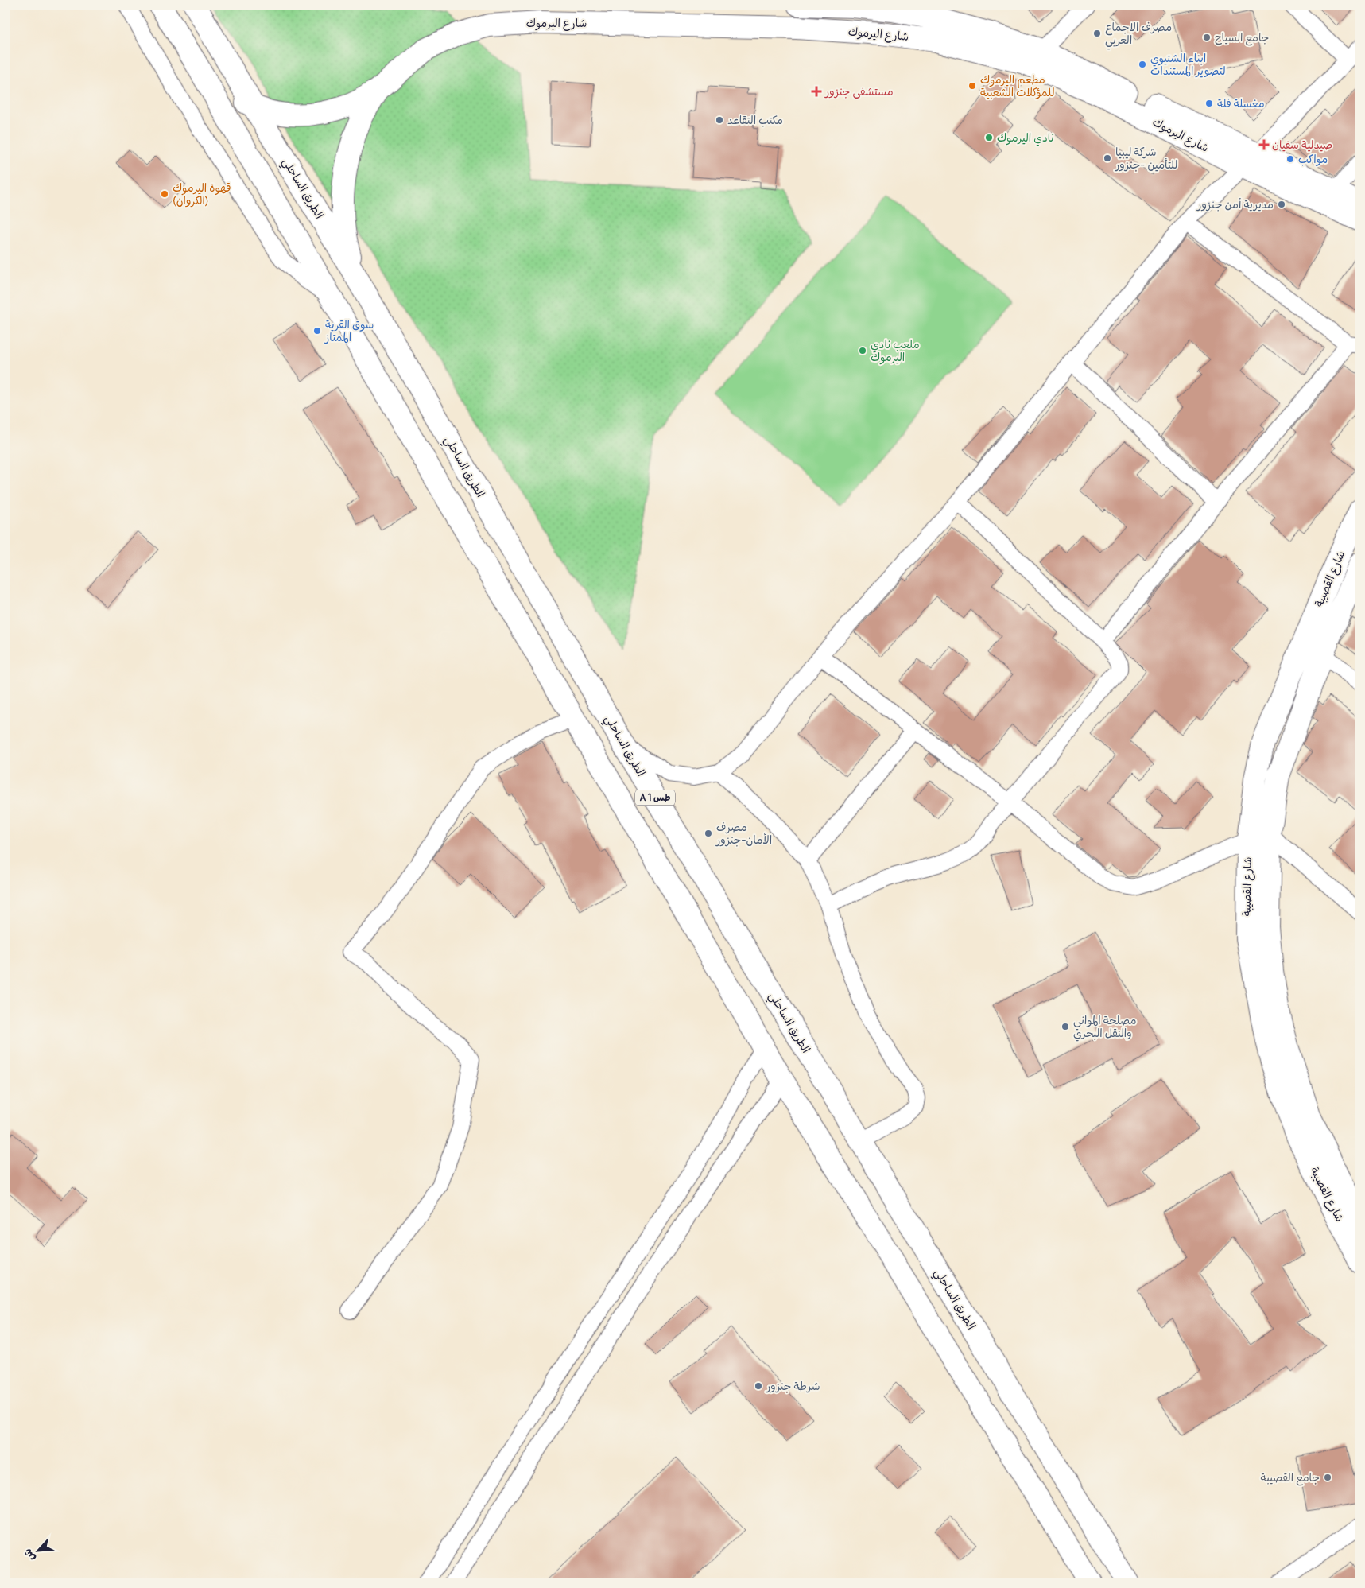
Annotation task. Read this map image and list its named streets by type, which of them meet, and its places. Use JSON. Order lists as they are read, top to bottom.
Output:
{
  "streets": {
    "main road": [
      "شارع اليرموك",
      "الطريق الساحلي",
      "شارع القصيبة",
      "A 1 طس"
    ]
  },
  "places": {
    "other": [
      "مصرف الاجماع العربي",
      "جامع السياح",
      "ابناء الشتيوي لتصوير المستندات",
      "مطعم اليرموك للمؤكلات الشعبية",
      "مغسلة فلة",
      "مكتب التقاعد",
      "نادي اليرموك",
      "شركة ليبيا للتأمين -جنزور",
      "مواكب",
      "قهوة اليرموك (الكروان)",
      "مديرية أمن جنزور",
      "سوق القرية الممتاز",
      "ملعب نادي اليرموك",
      "مصرف الأمان-جنزور",
      "مصلحة المواني والنقل البحري",
      "شرطة جنزور",
      "جامع القصيبة"
    ],
    "health": ["مستشفى جنزور", "صيدلية سفيان"]
  },
  "north": "bottom left"
}
